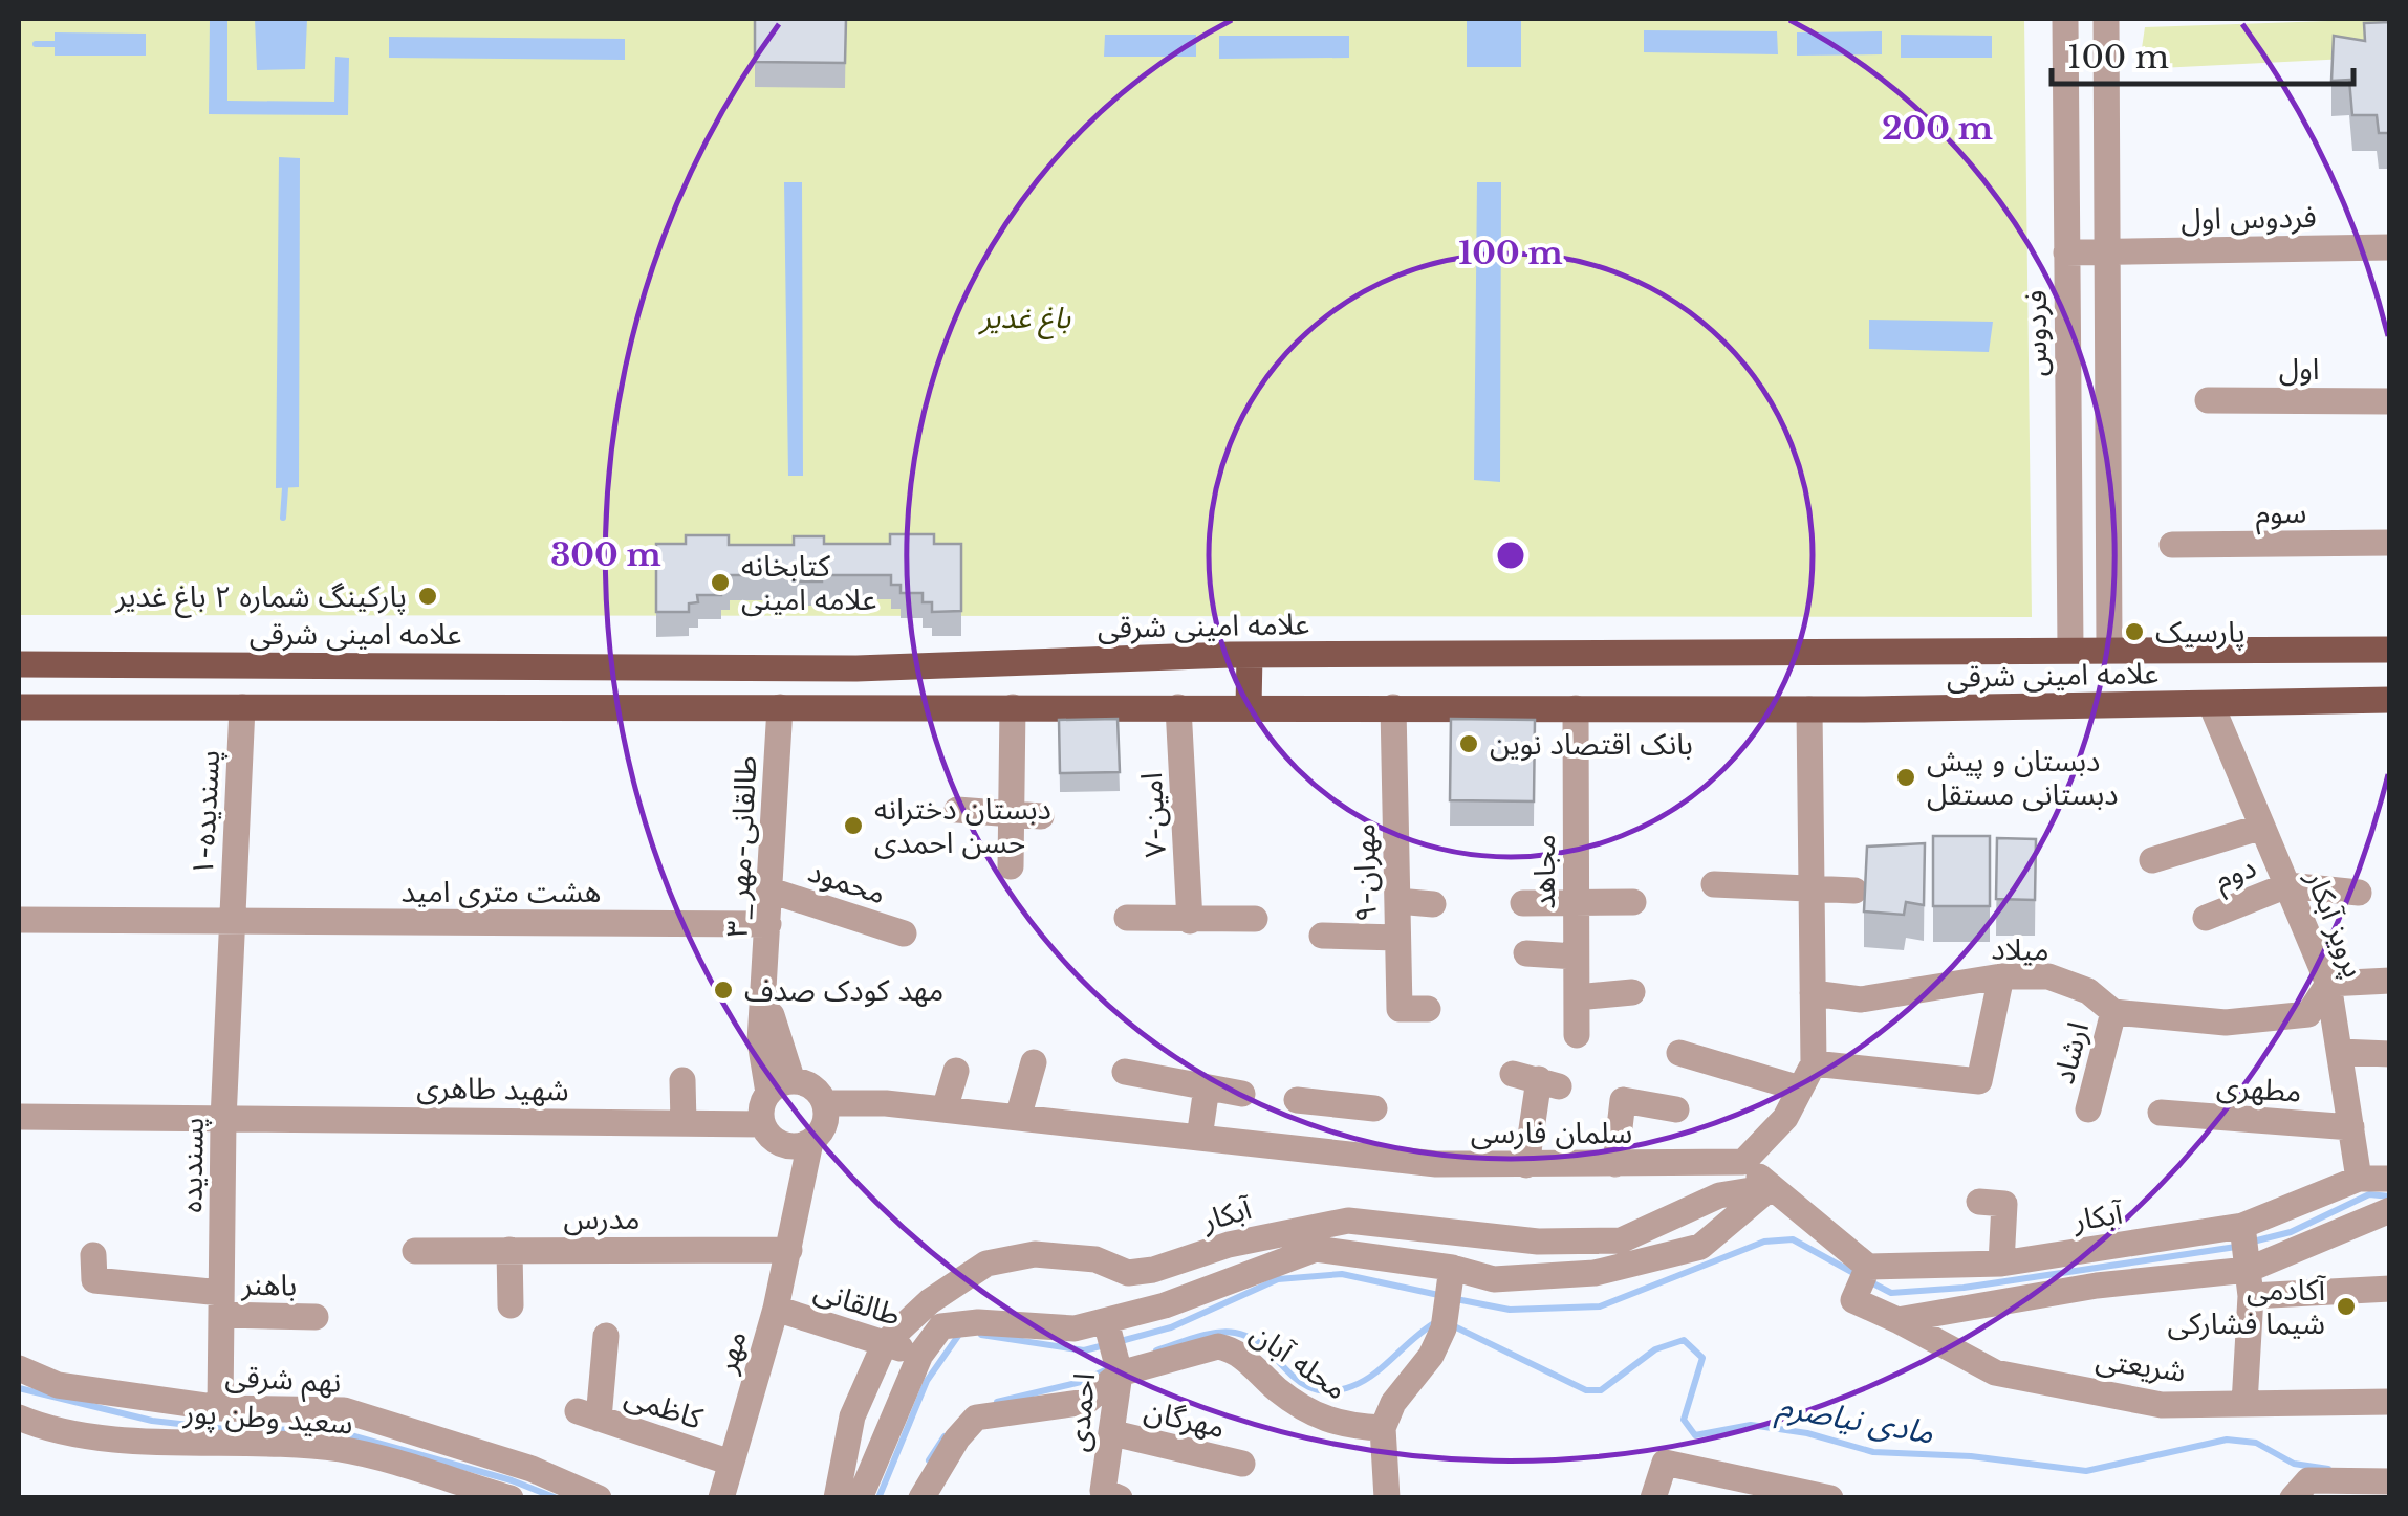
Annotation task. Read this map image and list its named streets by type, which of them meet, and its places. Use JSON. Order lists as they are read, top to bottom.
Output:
{
  "streets": {
    "main road": ["علامه امینی شرقی"],
    "street": [
      "فردوس اول",
      "فردوس",
      "اول",
      "سوم",
      "۱-پسندیده",
      "۷-امین",
      "۳_طالقانی-مهر",
      "مجاهد",
      "۹-مهران",
      "دوم",
      "محمود",
      "هشت متری امید",
      "پرویز آبکار",
      "میلاد",
      "ارشاد",
      "شهید طاهری",
      "مطهری",
      "سلمان فارسی",
      "پسندیده",
      "آبکار",
      "مدرس",
      "باهنر",
      "طالقانی",
      "مهر",
      "محله آبان",
      "شریعتی",
      "نهم شرقی",
      "کاظمی",
      "احمدی",
      "سعید وطن پور",
      "مهرگان"
    ]
  },
  "crossings": [
    ["فردوس اول", "فردوس"],
    ["فردوس", "علامه امینی شرقی"],
    ["علامه امینی شرقی", "۱-پسندیده"],
    ["علامه امینی شرقی", "۷-امین"],
    ["علامه امینی شرقی", "۳_طالقانی-مهر"],
    ["علامه امینی شرقی", "مجاهد"],
    ["علامه امینی شرقی", "۹-مهران"],
    ["علامه امینی شرقی", "پرویز آبکار"],
    ["۱-پسندیده", "هشت متری امید"],
    ["۱-پسندیده", "پسندیده"],
    ["۳_طالقانی-مهر", "محمود"],
    ["۳_طالقانی-مهر", "هشت متری امید"],
    ["۳_طالقانی-مهر", "شهید طاهری"],
    ["۳_طالقانی-مهر", "سلمان فارسی"],
    ["۳_طالقانی-مهر", "مهر"],
    ["دوم", "پرویز آبکار"],
    ["هشت متری امید", "پسندیده"],
    ["پرویز آبکار", "میلاد"],
    ["پرویز آبکار", "مطهری"],
    ["پرویز آبکار", "آبکار"],
    ["میلاد", "ارشاد"],
    ["شهید طاهری", "سلمان فارسی"],
    ["شهید طاهری", "پسندیده"],
    ["شهید طاهری", "مهر"],
    ["سلمان فارسی", "مهر"],
    ["پسندیده", "باهنر"],
    ["پسندیده", "نهم شرقی"],
    ["آبکار", "طالقانی"],
    ["آبکار", "احمدی"],
    ["مدرس", "مهر"],
    ["طالقانی", "مهر"],
    ["مهر", "کاظمی"],
    ["محله آبان", "احمدی"],
    ["احمدی", "مهرگان"]
  ],
  "water": ["مادی نیاصرم"],
  "parks": ["باغ غدیر"],
  "places": [
    "کتابخانه علامه امینی",
    "پارکینگ شماره ۲ باغ غدیر",
    "پارسیک",
    "بانک اقتصاد نوین",
    "دبستان و پیش دبستانی مستقل",
    "دبستان دخترانه حسن احمدی",
    "مهد کودک صدف",
    "آکادمی شیما فشارکی"
  ],
  "scale_bar": "100 m",
  "rings": ["200 m", "100 m", "300 m"]
}
